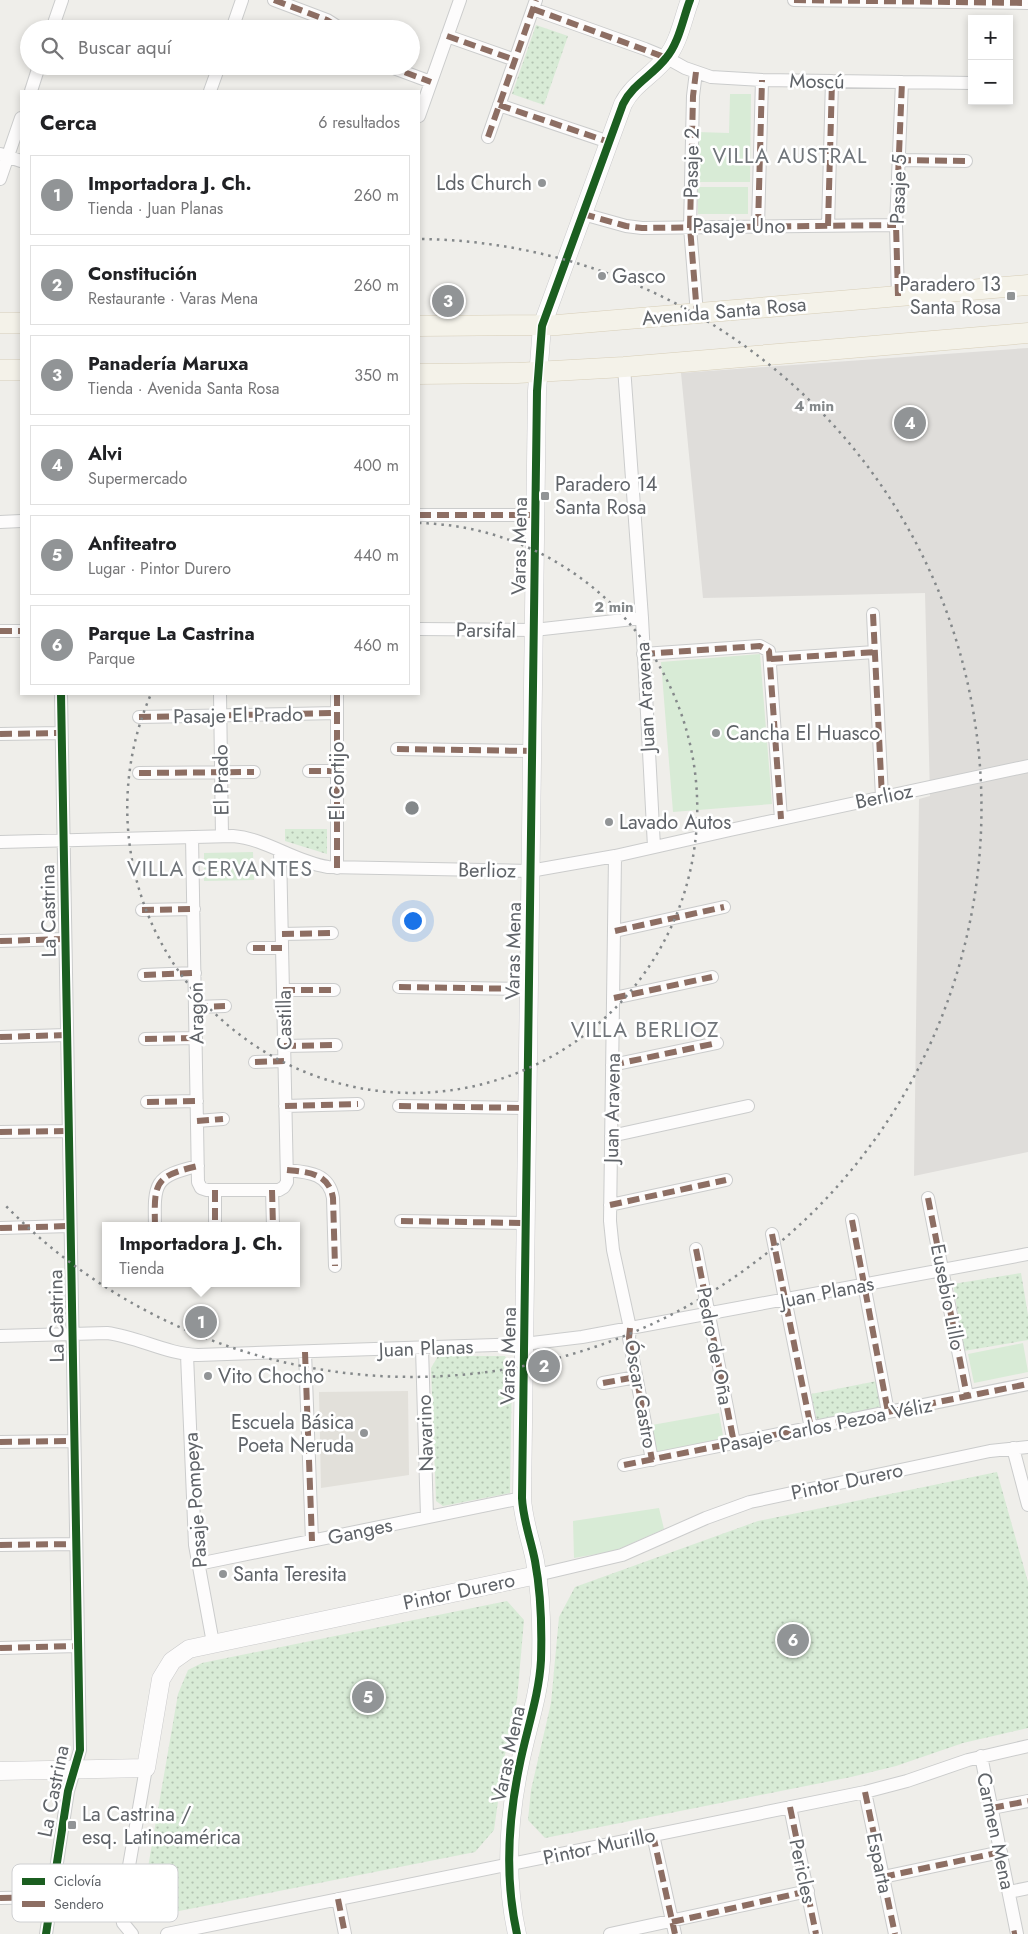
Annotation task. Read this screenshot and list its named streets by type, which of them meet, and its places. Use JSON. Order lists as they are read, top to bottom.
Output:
{
  "streets": {
    "main road": ["Avenida Santa Rosa"],
    "street": [
      "Moscú",
      "Pasaje 2",
      "Pasaje 5",
      "Pasaje Uno",
      "Varas Mena",
      "Parsifal",
      "Juan Aravena",
      "Pasaje El Prado",
      "El Prado",
      "El Cortijo",
      "Berlioz",
      "La Castrina",
      "Aragón",
      "Castilla",
      "Juan Planas",
      "Eusebio Lillo",
      "Pedro de Oña",
      "Óscar Castro",
      "Pasaje Carlos Pezoa Véliz",
      "Navarino",
      "Pintor Durero",
      "Pasaje Pompeya",
      "Ganges",
      "Carmen Mena",
      "Pintor Murillo",
      "Esparta",
      "Pericles"
    ]
  },
  "crossings": [
    ["Moscú", "Pasaje 2"],
    ["Moscú", "Pasaje 5"],
    ["Moscú", "Varas Mena"],
    ["Pasaje 2", "Pasaje Uno"],
    ["Pasaje 2", "Avenida Santa Rosa"],
    ["Pasaje 5", "Pasaje Uno"],
    ["Pasaje 5", "Avenida Santa Rosa"],
    ["Pasaje Uno", "Varas Mena"],
    ["Avenida Santa Rosa", "Varas Mena"],
    ["Varas Mena", "Parsifal"],
    ["Varas Mena", "Berlioz"],
    ["Varas Mena", "Juan Planas"],
    ["Varas Mena", "Pintor Durero"],
    ["Varas Mena", "Ganges"],
    ["Varas Mena", "Pintor Murillo"],
    ["Parsifal", "Juan Aravena"],
    ["Juan Aravena", "Berlioz"],
    ["Juan Aravena", "Juan Planas"],
    ["Juan Aravena", "Óscar Castro"],
    ["Pasaje El Prado", "El Prado"],
    ["Pasaje El Prado", "El Cortijo"],
    ["El Prado", "Berlioz"],
    ["El Cortijo", "Berlioz"],
    ["Berlioz", "La Castrina"],
    ["Berlioz", "Aragón"],
    ["Berlioz", "Castilla"],
    ["La Castrina", "Juan Planas"],
    ["Juan Planas", "Eusebio Lillo"],
    ["Juan Planas", "Pedro de Oña"],
    ["Juan Planas", "Óscar Castro"],
    ["Juan Planas", "Navarino"],
    ["Juan Planas", "Pasaje Pompeya"],
    ["Eusebio Lillo", "Pasaje Carlos Pezoa Véliz"],
    ["Pedro de Oña", "Pasaje Carlos Pezoa Véliz"],
    ["Óscar Castro", "Pasaje Carlos Pezoa Véliz"],
    ["Navarino", "Ganges"],
    ["Pintor Durero", "Pasaje Pompeya"],
    ["Pasaje Pompeya", "Ganges"],
    ["Carmen Mena", "Pintor Murillo"],
    ["Pintor Murillo", "Esparta"],
    ["Pintor Murillo", "Pericles"]
  ],
  "districts": ["VILLA AUSTRAL", "VILLA CERVANTES", "VILLA BERLIOZ"],
  "places": {
    "other": [
      "Lds Church",
      "Gasco",
      "Cancha El Huasco",
      "Lavado Autos",
      "Vito Chocho",
      "Escuela Básica Poeta Neruda",
      "Santa Teresita"
    ],
    "transit": ["Paradero 13 Santa Rosa", "Paradero 14 Santa Rosa", "La Castrina / esq. Latinoamérica"]
  },
  "legend": ["Ciclovía", "Sendero"],
  "page": {
    "map_buttons": ["+", "−"],
    "search": "Buscar aquí",
    "heading": ["Cerca", "6 resultados"],
    "list": [
      {
        "mark": "1",
        "name": "Importadora J. Ch.",
        "note": "Tienda · Juan Planas",
        "value": "260 m"
      },
      {
        "mark": "2",
        "name": "Constitución",
        "note": "Restaurante · Varas Mena",
        "value": "260 m"
      },
      {
        "mark": "3",
        "name": "Panadería Maruxa",
        "note": "Tienda · Avenida Santa Rosa",
        "value": "350 m"
      },
      {
        "mark": "4",
        "name": "Alvi",
        "note": "Supermercado",
        "value": "400 m"
      },
      {
        "mark": "5",
        "name": "Anfiteatro",
        "note": "Lugar · Pintor Durero",
        "value": "440 m"
      },
      {
        "mark": "6",
        "name": "Parque La Castrina",
        "note": "Parque",
        "value": "460 m"
      }
    ],
    "pins": [
      "3",
      "4",
      "1",
      "2",
      "6",
      "5"
    ],
    "popup": ["Importadora J. Ch.", "Tienda"]
  },
  "rings": ["4 min", "2 min"]
}
